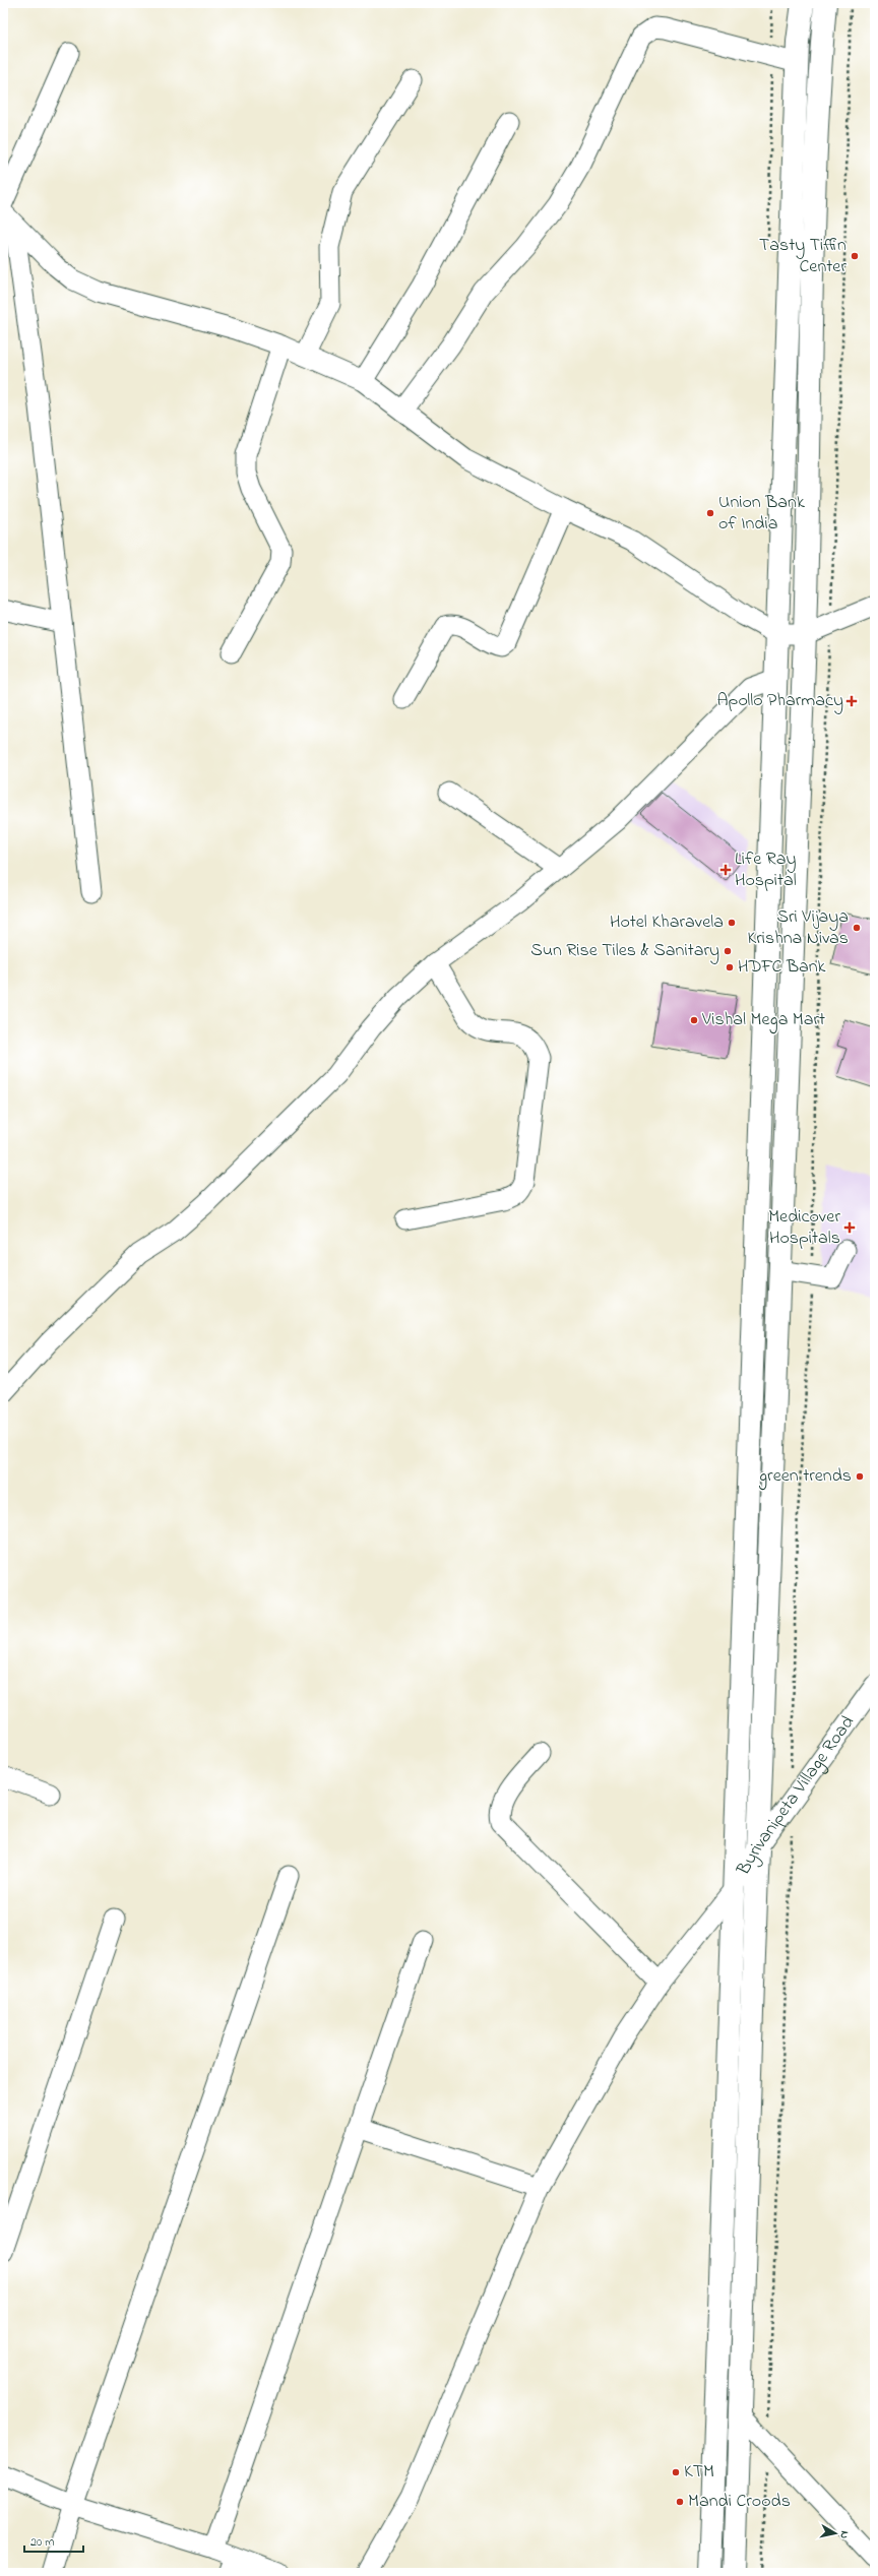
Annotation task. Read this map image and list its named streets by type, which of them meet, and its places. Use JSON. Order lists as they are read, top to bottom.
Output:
{
  "streets": {
    "street": ["Byrivanipeta Village Road"]
  },
  "places": {
    "other": [
      "Tasty Tiffin Center",
      "Union Bank of India",
      "Hotel Kharavela",
      "Sri Vijaya Krishna Nivas",
      "Sun Rise Tiles & Sanitary",
      "HDFC Bank",
      "Vishal Mega Mart",
      "green trends",
      "KTM",
      "Mandi Croods"
    ],
    "health": ["Apollo Pharmacy", "Life Ray Hospital", "Medicover Hospitals"]
  },
  "scale_bar": "20 m",
  "north": "right"
}
